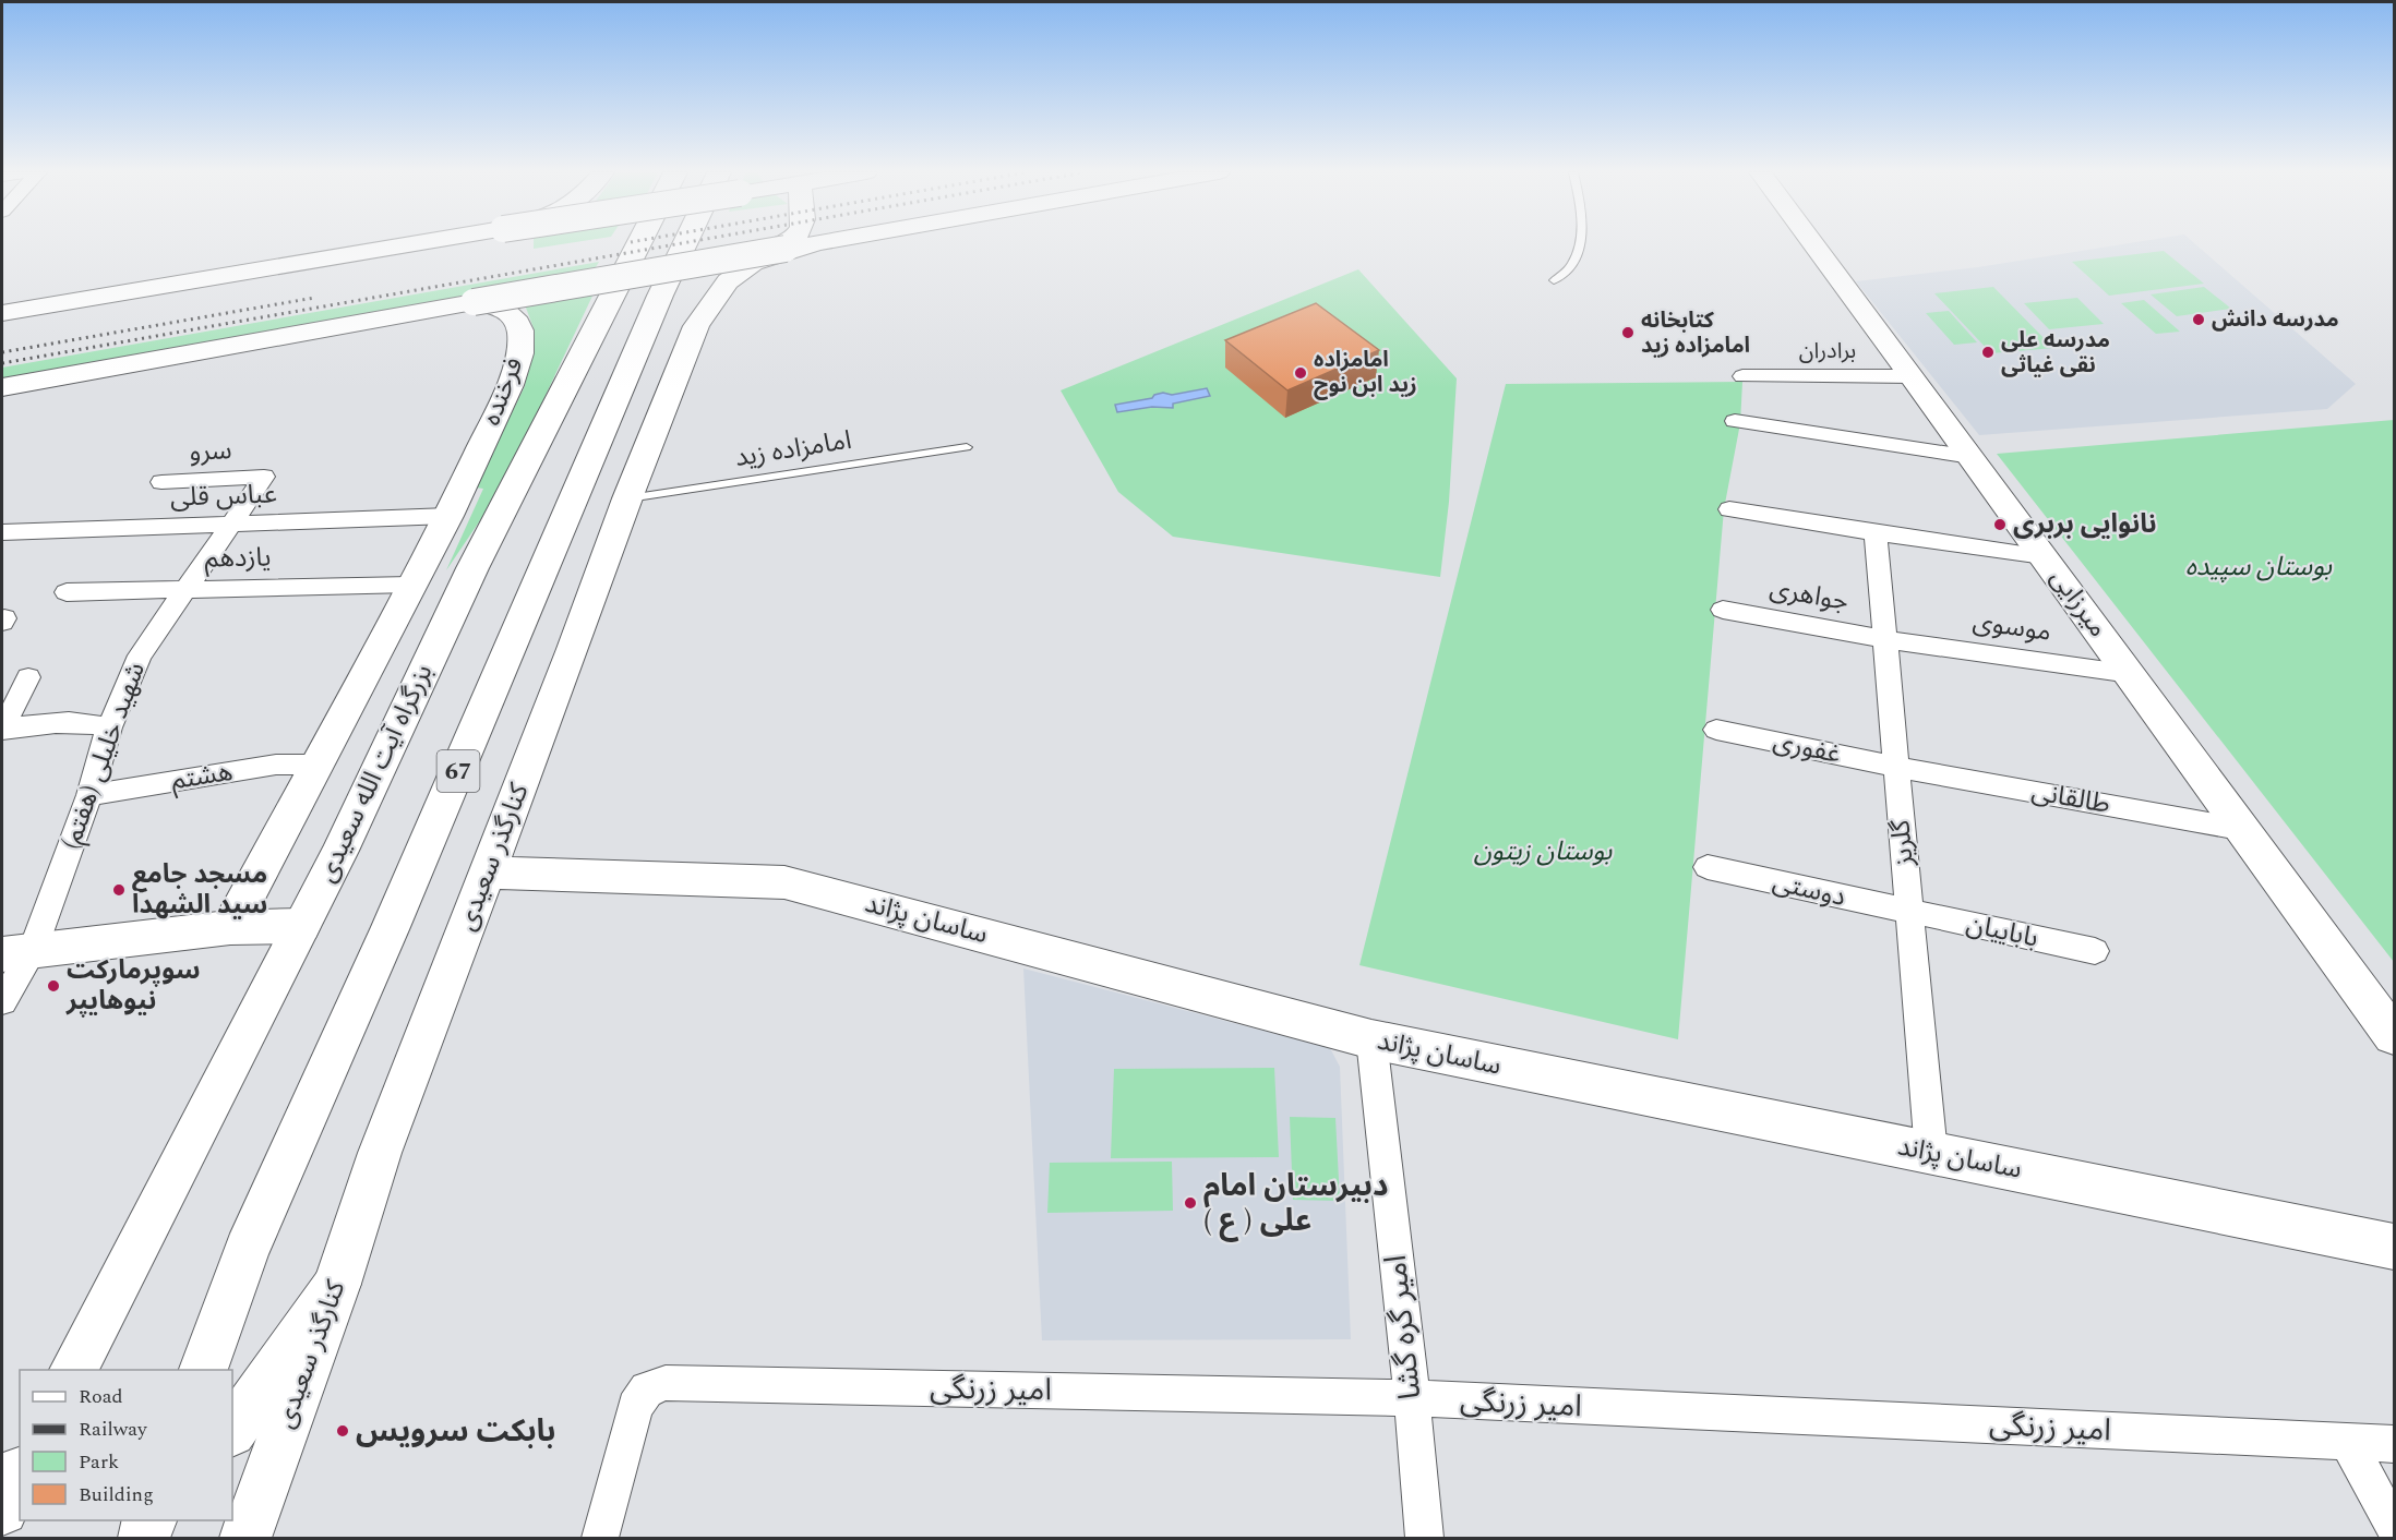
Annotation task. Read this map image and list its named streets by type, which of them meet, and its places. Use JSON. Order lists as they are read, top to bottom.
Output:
{
  "streets": {
    "main road": [
      "فرخنده",
      "میرزایی",
      "67",
      "بزرگراه آیت الله سعیدی",
      "کنارگذر سعیدی",
      "ساسان پژاند"
    ],
    "street": [
      "برادران",
      "سرو",
      "عباس قلی",
      "یازدهم",
      "جواهری",
      "موسوی",
      "غفوری",
      "شهید خلیلی (هفتم)",
      "هشتم",
      "طالقانی",
      "گلریز",
      "دوستی",
      "باباییان",
      "امیر گره گشا",
      "امیر زرنگی"
    ],
    "lane": ["امامزاده زید"]
  },
  "crossings": [
    ["برادران", "میرزایی"],
    ["فرخنده", "عباس قلی"],
    ["فرخنده", "یازدهم"],
    ["فرخنده", "هشتم"],
    ["امامزاده زید", "کنارگذر سعیدی"],
    ["سرو", "شهید خلیلی (هفتم)"],
    ["عباس قلی", "شهید خلیلی (هفتم)"],
    ["یازدهم", "شهید خلیلی (هفتم)"],
    ["جواهری", "موسوی"],
    ["جواهری", "گلریز"],
    ["میرزایی", "موسوی"],
    ["میرزایی", "طالقانی"],
    ["موسوی", "گلریز"],
    ["غفوری", "طالقانی"],
    ["غفوری", "گلریز"],
    ["شهید خلیلی (هفتم)", "هشتم"],
    ["طالقانی", "گلریز"],
    ["گلریز", "دوستی"],
    ["گلریز", "ساسان پژاند"],
    ["گلریز", "باباییان"],
    ["کنارگذر سعیدی", "ساسان پژاند"],
    ["دوستی", "باباییان"],
    ["ساسان پژاند", "امیر گره گشا"],
    ["امیر گره گشا", "امیر زرنگی"]
  ],
  "parks": ["بوستان سپیده", "بوستان زیتون"],
  "places": [
    "مدرسه دانش",
    "کتابخانه امامزاده زید",
    "مدرسه علی نقی غیاثی",
    "امامزاده زید ابن نوح",
    "نانوایی بربری",
    "مسجد جامع سید الشهدا",
    "سوپرمارکت نیوهایپر",
    "دبیرستان امام علی ( ع )",
    "بابکت سرویس"
  ],
  "legend": [
    "Road",
    "Railway",
    "Park",
    "Building"
  ]
}
